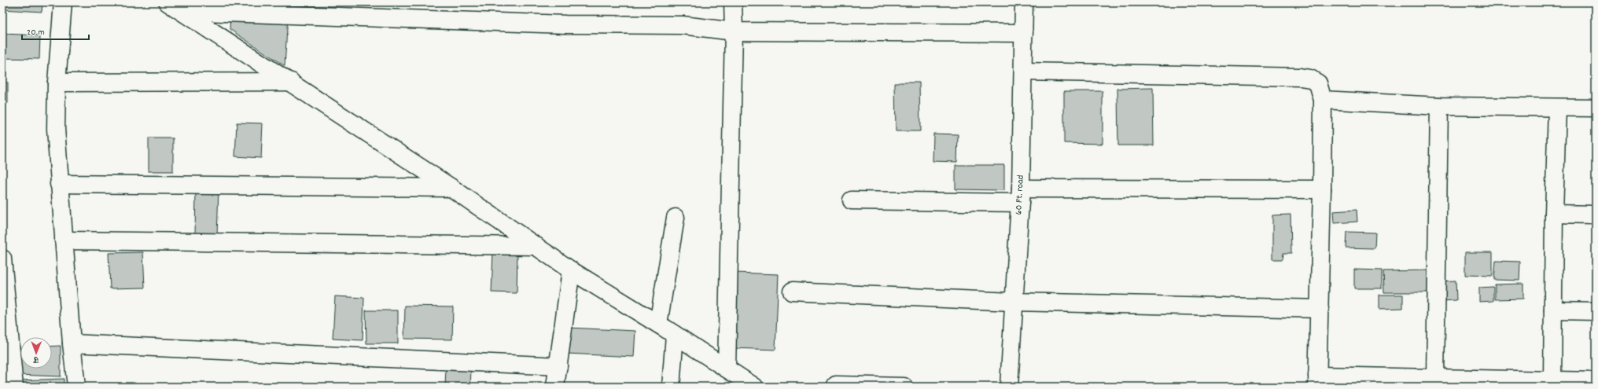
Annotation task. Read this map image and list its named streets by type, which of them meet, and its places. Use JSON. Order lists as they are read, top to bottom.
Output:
{
  "streets": {
    "street": ["60 Ft. road"]
  },
  "scale_bar": "20 m",
  "north": "bottom"
}
